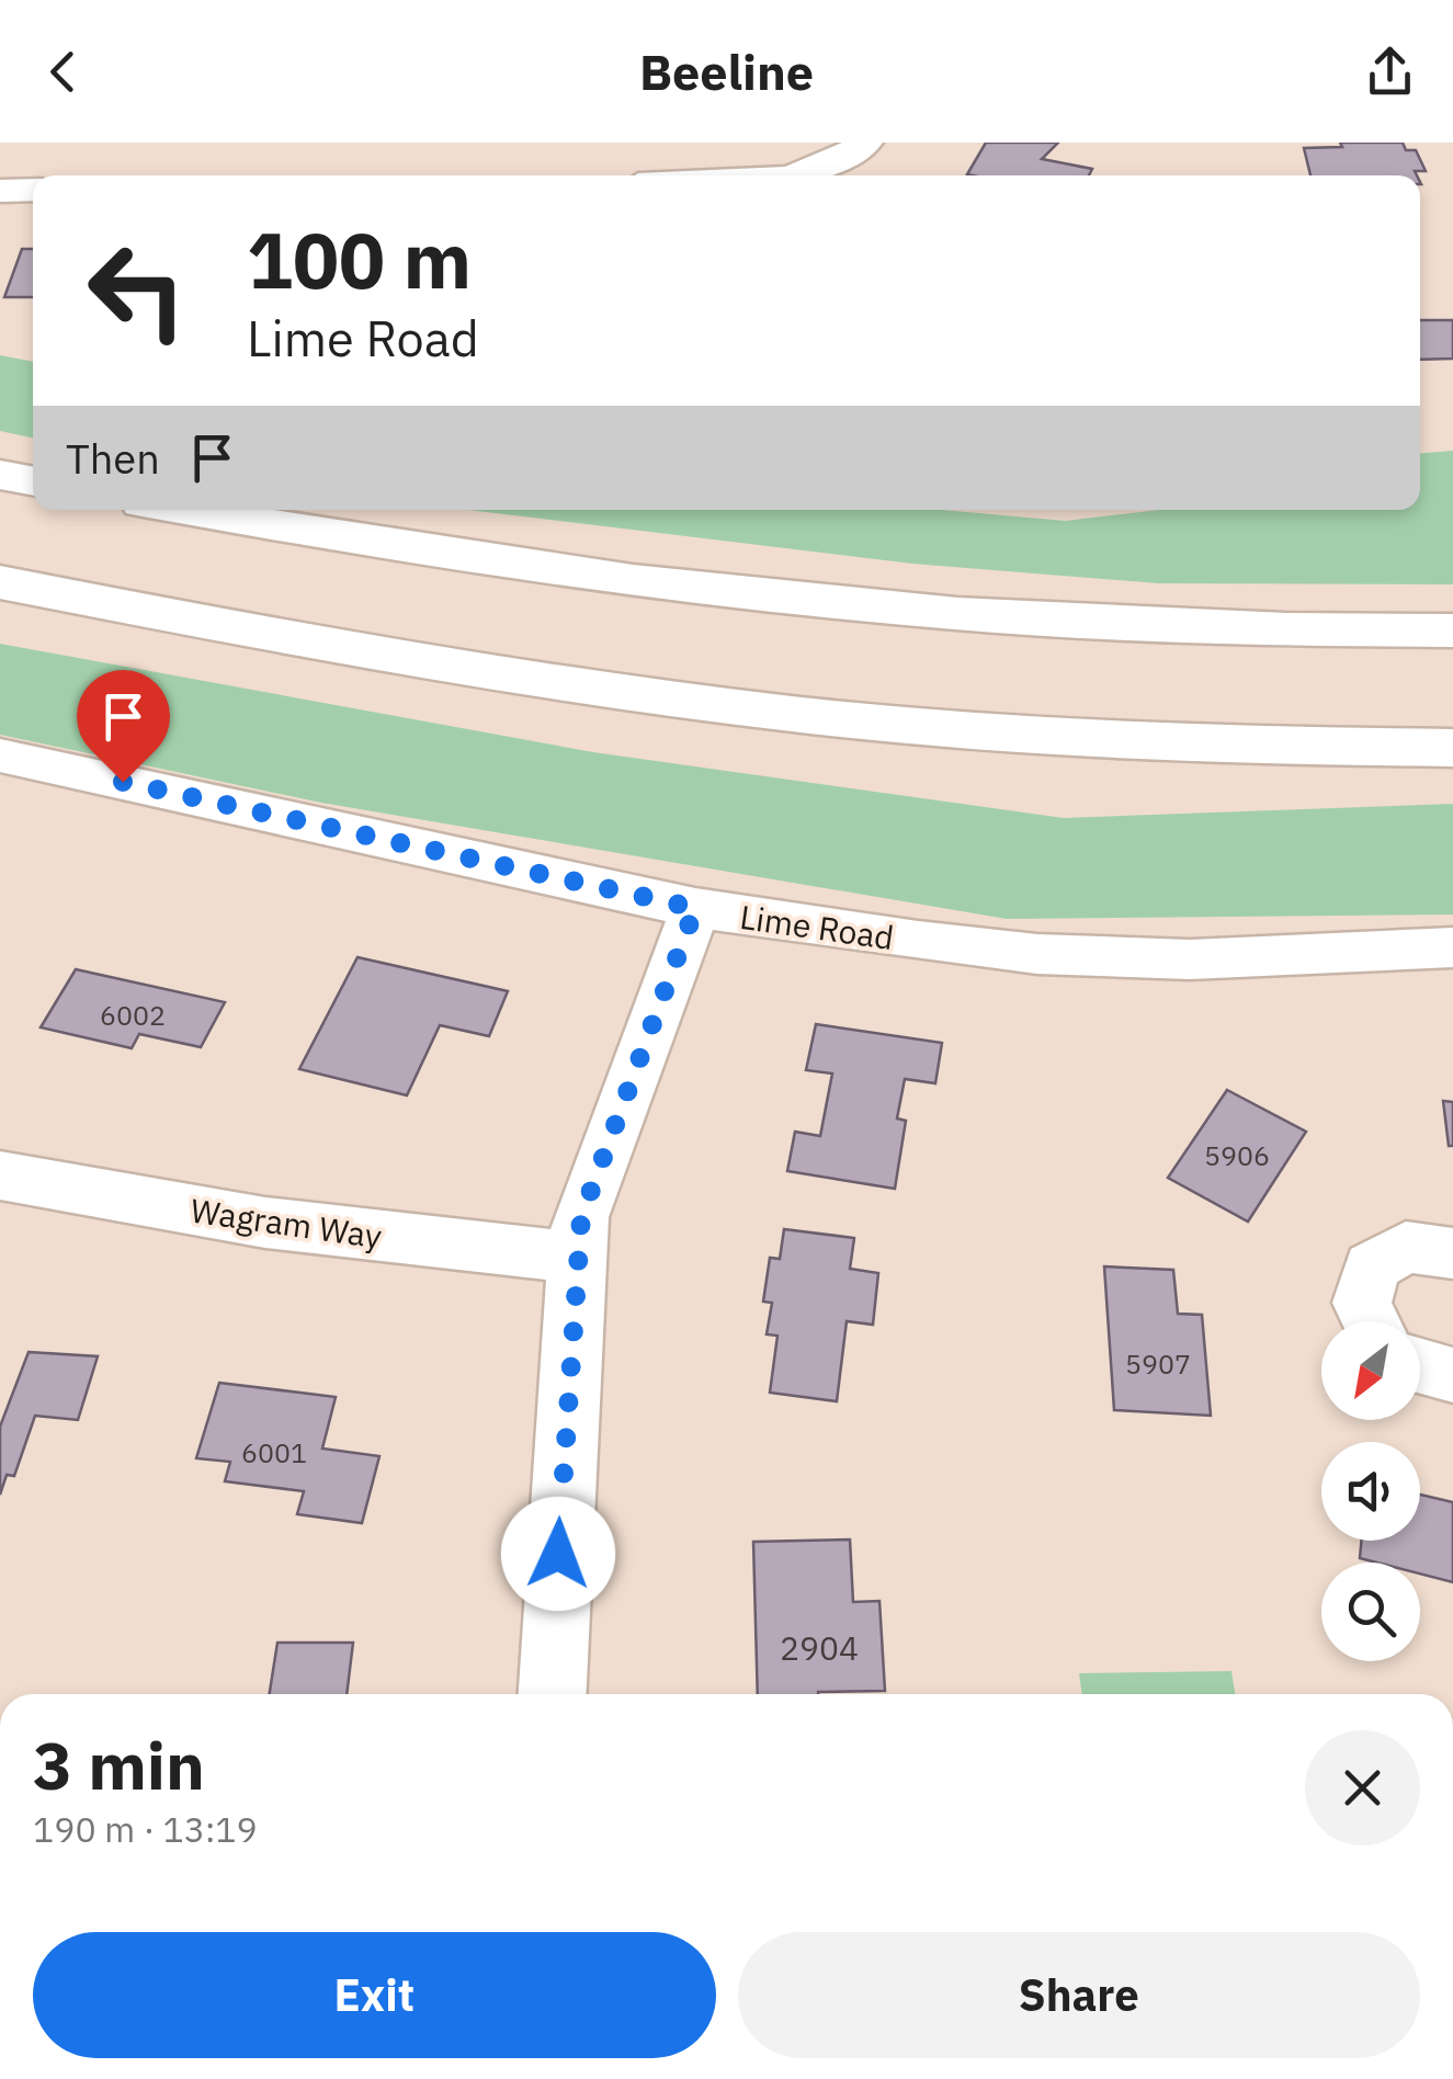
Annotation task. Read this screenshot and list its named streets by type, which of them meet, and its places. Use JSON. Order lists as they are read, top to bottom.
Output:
{
  "streets": {
    "street": ["Lime Road", "Wagram Way"]
  },
  "house_numbers": [
    "6002",
    "5906",
    "5907",
    "6001",
    "2904"
  ],
  "north": "bottom left",
  "page": {
    "header": "Beeline",
    "turn": ["100 m", "Lime Road"],
    "then": "Then",
    "heading": ["3 min", "190 m · 13:19"],
    "buttons": ["Exit", "Share"]
  }
}
